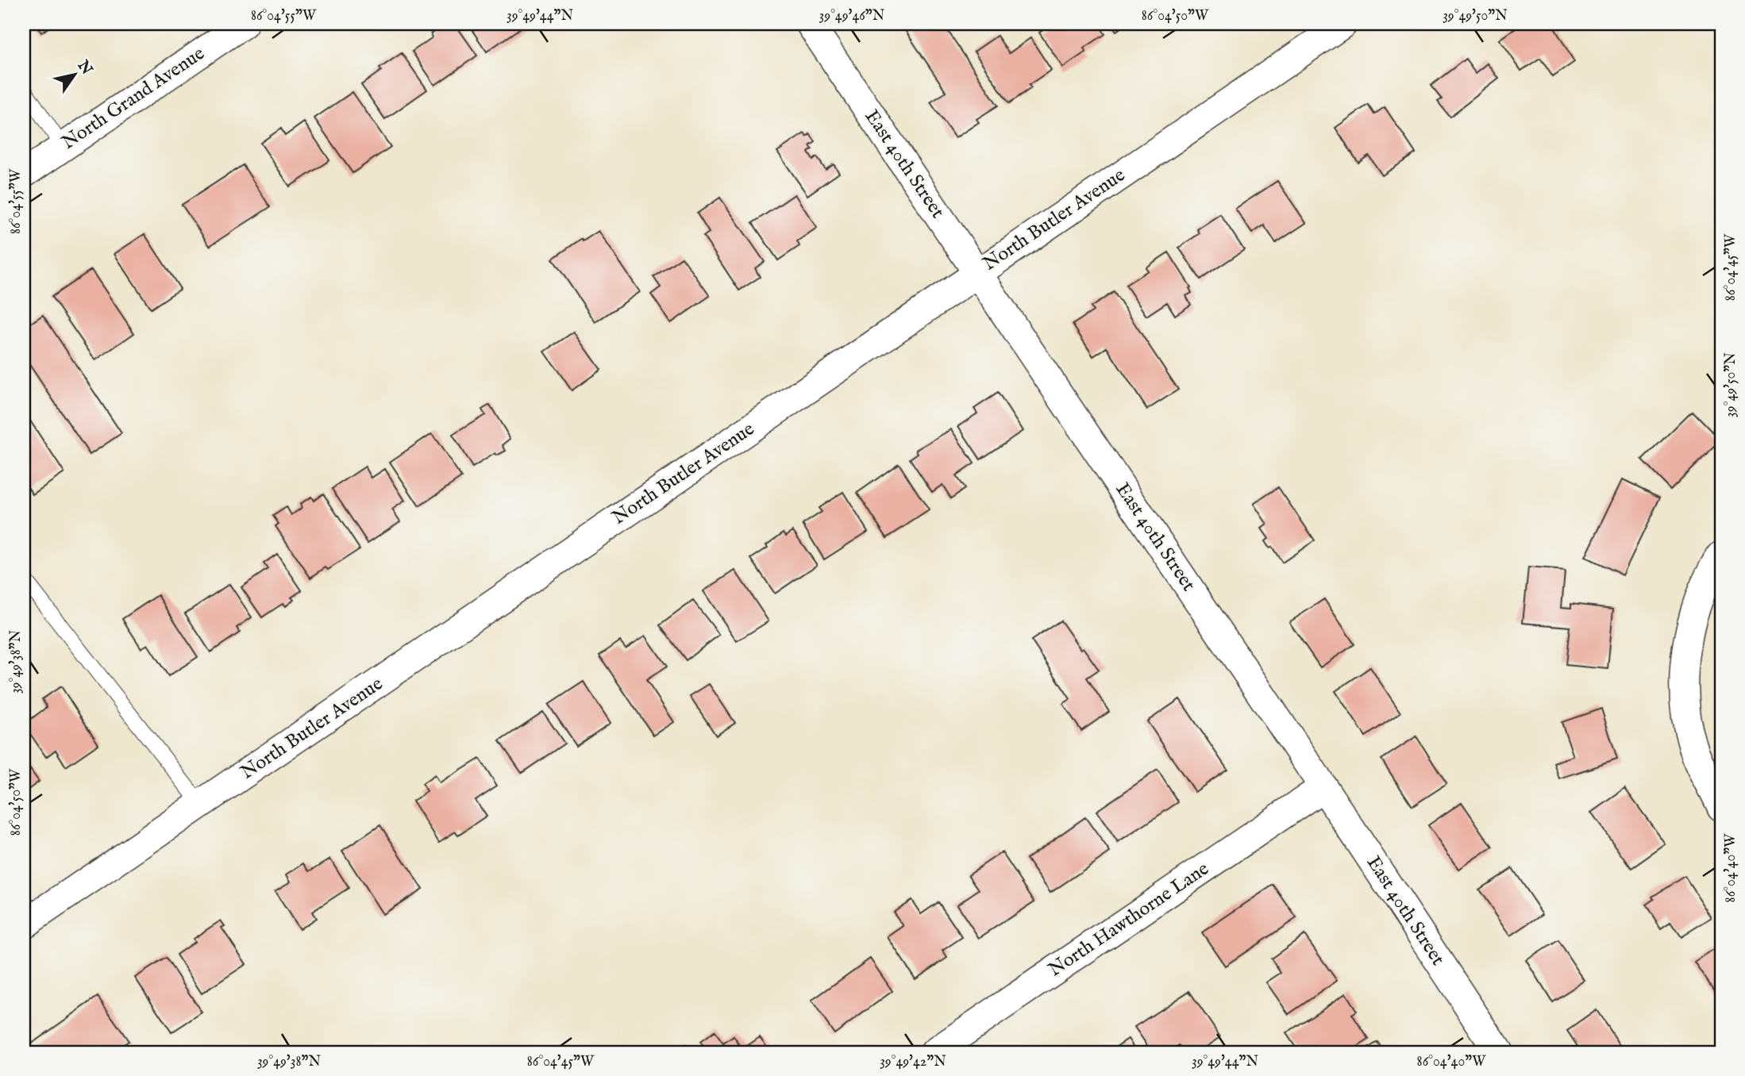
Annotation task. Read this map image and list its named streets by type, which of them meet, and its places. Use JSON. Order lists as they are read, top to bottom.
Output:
{
  "streets": {
    "street": [
      "North Grand Avenue",
      "East 40th Street",
      "North Butler Avenue",
      "North Hawthorne Lane"
    ]
  },
  "crossings": [
    ["East 40th Street", "North Butler Avenue"],
    ["East 40th Street", "North Hawthorne Lane"]
  ],
  "north": "top right",
  "coordinates": [
    "86°04'55\"W",
    "39°49'44\"N",
    "39°49'46\"N",
    "86°04'50\"W",
    "39°49'50\"N",
    "86°04'45\"W",
    "39°49'38\"N",
    "86°04'40\"W",
    "39°49'42\"N"
  ]
}
